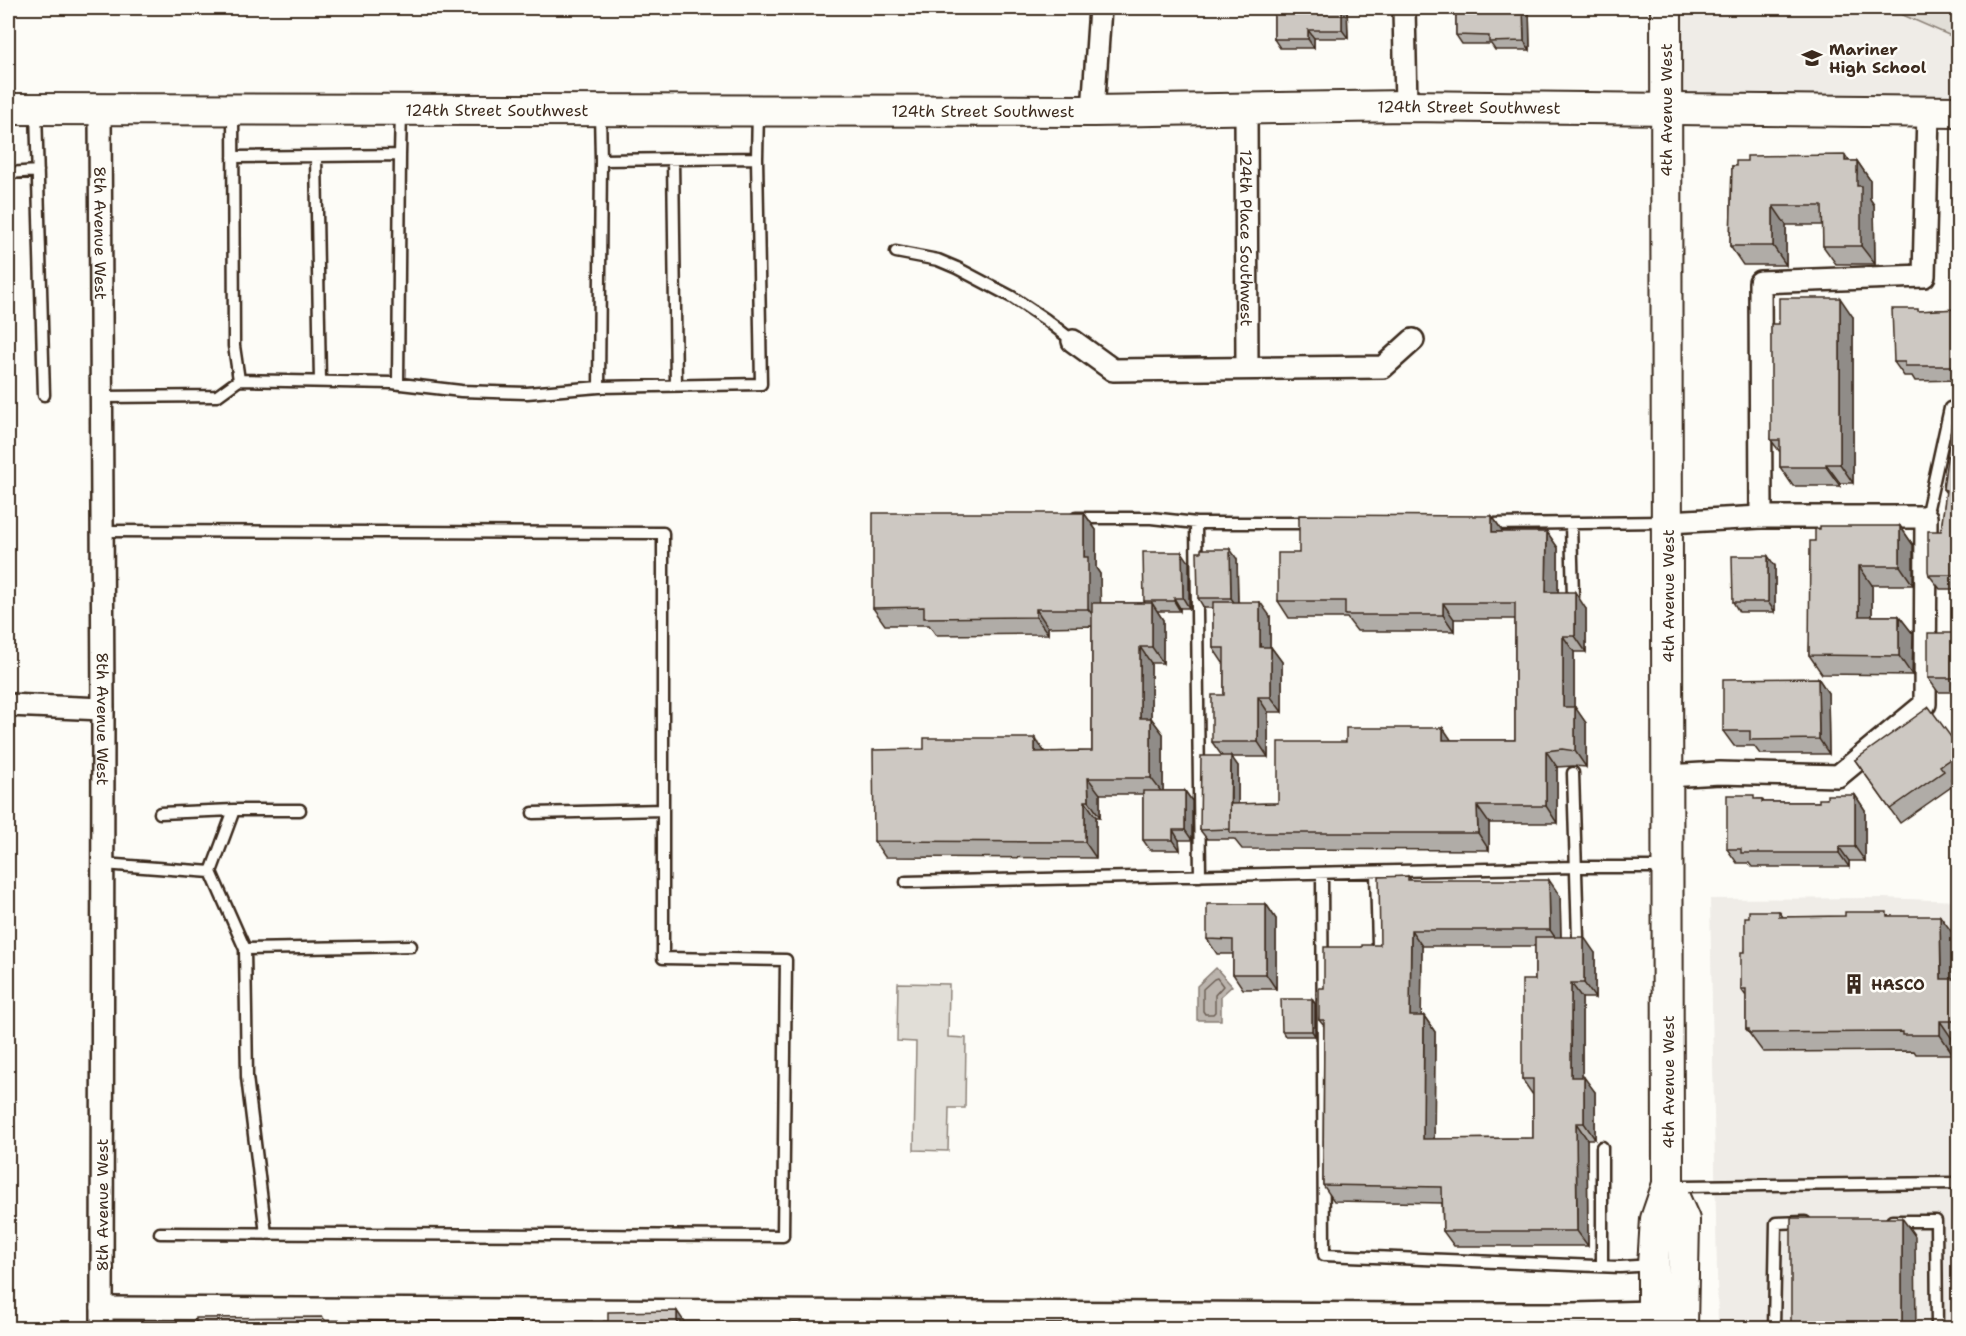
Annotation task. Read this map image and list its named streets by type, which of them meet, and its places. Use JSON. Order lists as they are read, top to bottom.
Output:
{
  "streets": {
    "street": [
      "124th Street Southwest",
      "4th Avenue West",
      "8th Avenue West",
      "124th Place Southwest"
    ]
  },
  "crossings": [
    ["124th Street Southwest", "4th Avenue West"],
    ["124th Street Southwest", "8th Avenue West"],
    ["124th Street Southwest", "124th Place Southwest"]
  ],
  "places": {
    "school or university": ["Mariner High School"],
    "building": ["HASCO"]
  }
}
